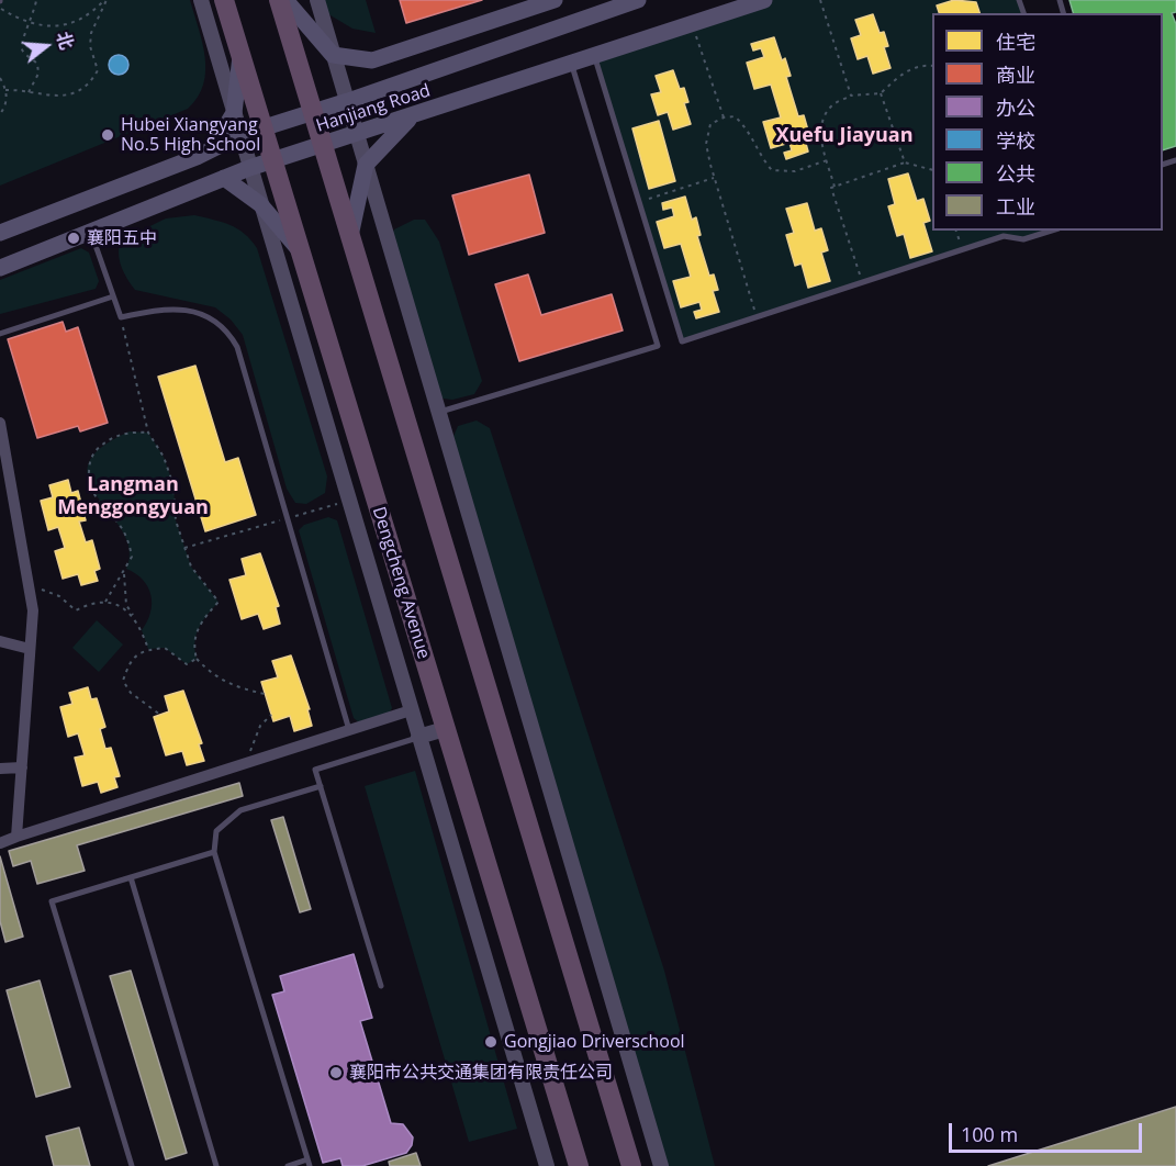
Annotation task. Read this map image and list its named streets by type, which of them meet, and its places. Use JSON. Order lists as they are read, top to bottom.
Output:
{
  "streets": {
    "highway": ["Dengcheng Avenue"],
    "main road": ["Hanjiang Road"]
  },
  "crossings": [
    ["Hanjiang Road", "Dengcheng Avenue"]
  ],
  "districts": ["Xuefu Jiayuan", "Langman Menggongyuan"],
  "places": [
    "Hubei Xiangyang No.5 High School",
    "襄阳五中",
    "Gongjiao Driverschool",
    "襄阳市公共交通集团有限责任公司"
  ],
  "legend": [
    "住宅",
    "商业",
    "办公",
    "学校",
    "公共",
    "工业"
  ],
  "scale_bar": "100 m",
  "north": "right"
}
